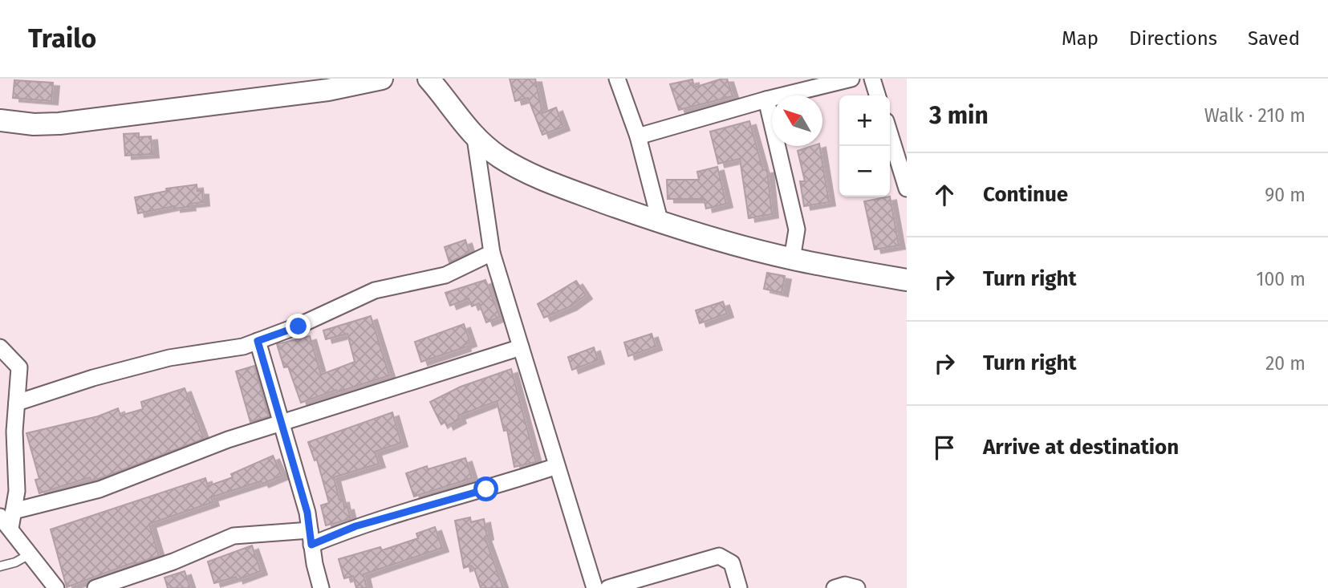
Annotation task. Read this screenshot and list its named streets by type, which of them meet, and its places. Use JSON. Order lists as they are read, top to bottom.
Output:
{
  "north": "top left",
  "page": {
    "header": "Trailo",
    "nav": ["Map", "Directions", "Saved"],
    "heading": ["3 min", "Walk · 210 m"],
    "map_buttons": ["+", "−"],
    "list": [
      ["Continue", "90 m"],
      ["Turn right", "100 m"],
      ["Turn right", "20 m"],
      "Arrive at destination"
    ]
  }
}
